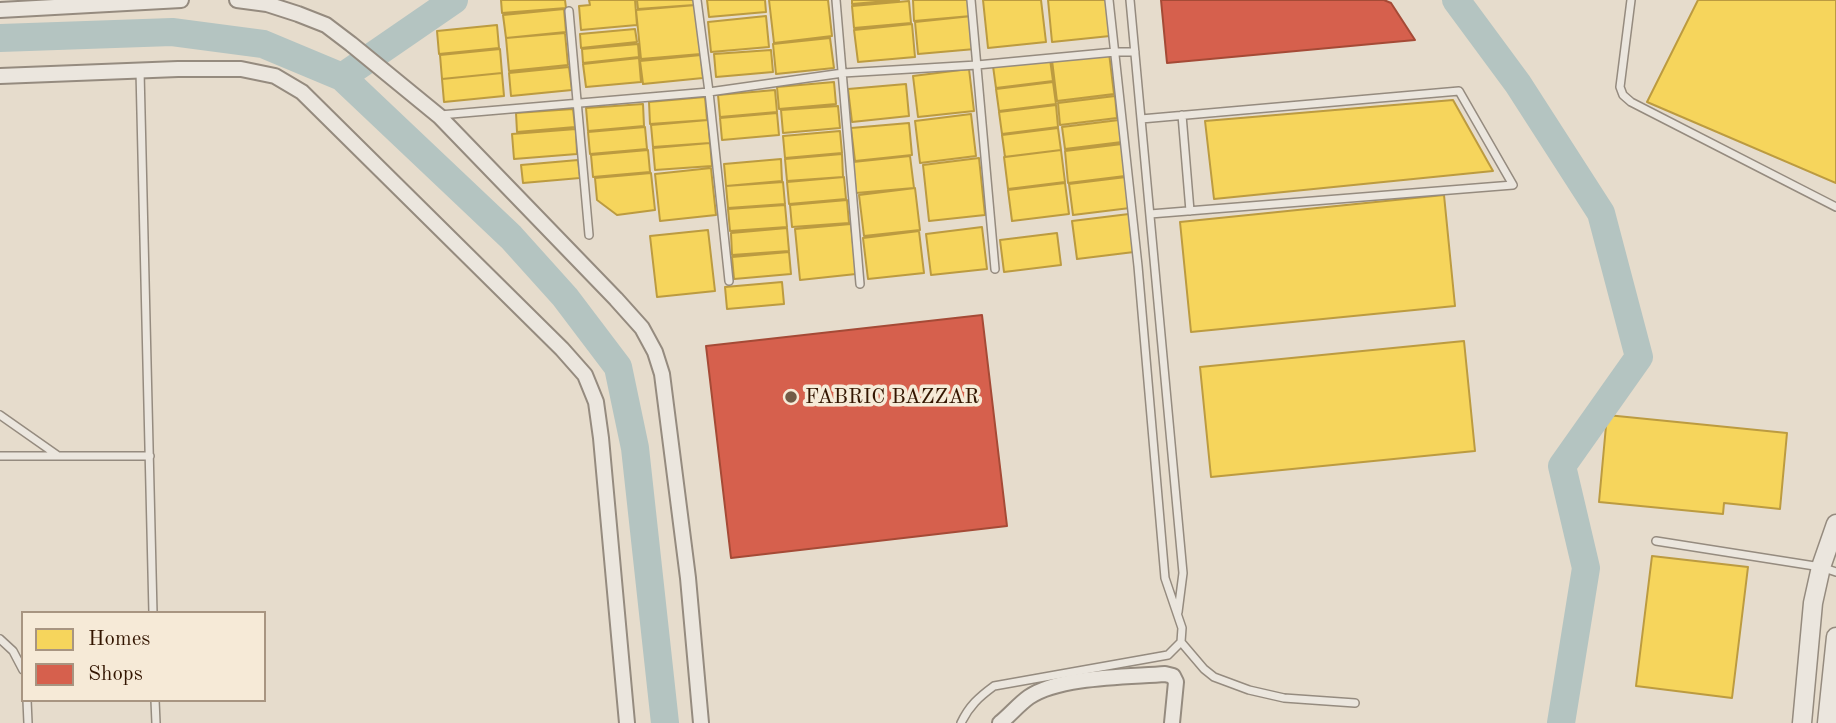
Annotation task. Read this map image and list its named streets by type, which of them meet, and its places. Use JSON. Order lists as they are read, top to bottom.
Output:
{
  "places": ["FABRIC BAZZAR"],
  "legend": ["Homes", "Shops"]
}
